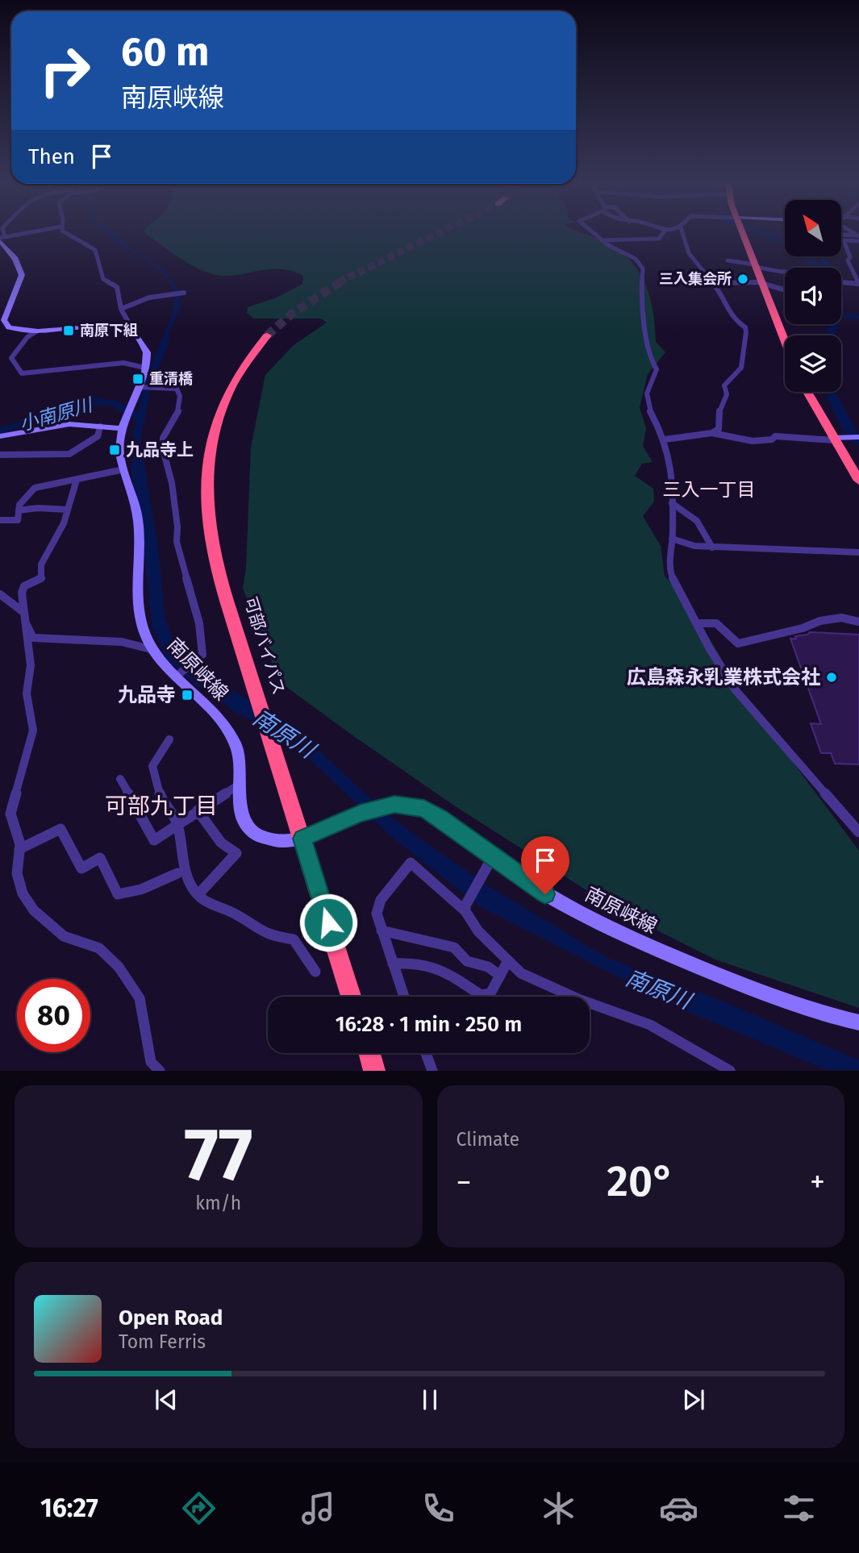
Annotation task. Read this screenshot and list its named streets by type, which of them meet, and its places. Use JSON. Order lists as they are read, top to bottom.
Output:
{
  "streets": {
    "highway": ["可部バイパス"],
    "main road": ["南原峡線"]
  },
  "crossings": [
    ["可部バイパス", "南原峡線"]
  ],
  "districts": ["三入一丁目", "可部九丁目"],
  "water": ["小南原川", "南原川"],
  "places": {
    "other": ["三入集会所", "広島森永乳業株式会社"],
    "transit": [
      "南原下組",
      "重清橋",
      "九品寺上",
      "九品寺"
    ]
  },
  "north": "top left",
  "page": {
    "turn": ["60 m", "南原峡線"],
    "then": "Then",
    "limit": "80",
    "trip": "16:28 · 1 min · 250 m",
    "tile": [
      ["77", "km/h"],
      "Climate"
    ],
    "heat": ["−", "20°", "+"],
    "song": ["Open Road", "Tom Ferris"],
    "tabs": "16:27"
  }
}
